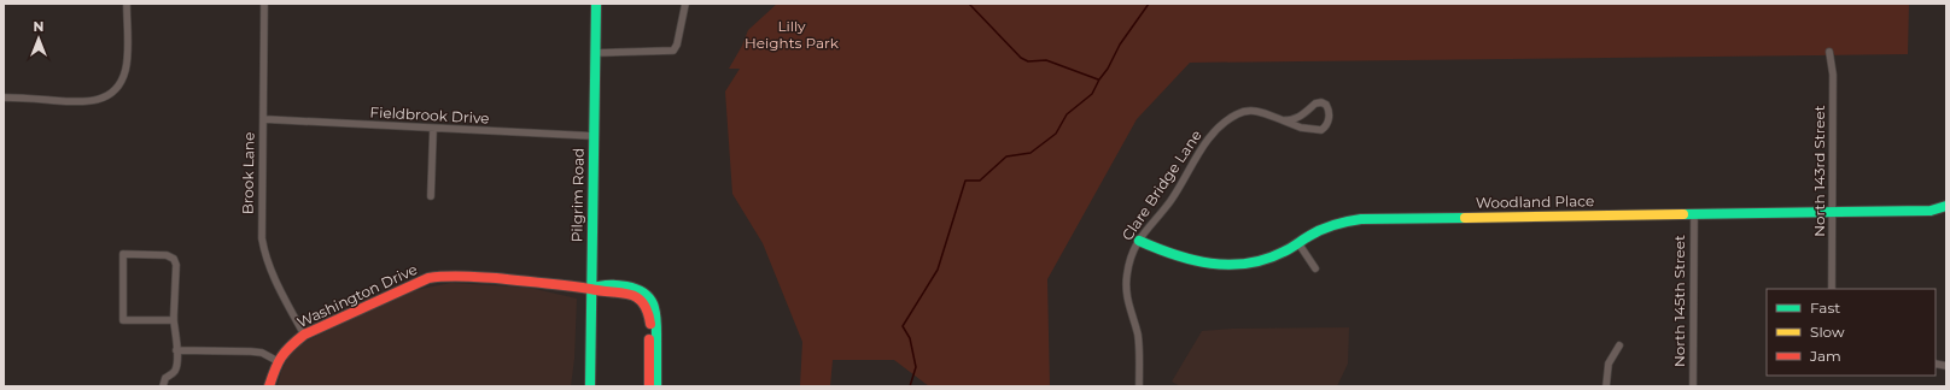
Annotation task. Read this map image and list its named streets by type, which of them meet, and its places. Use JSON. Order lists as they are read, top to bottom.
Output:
{
  "streets": {
    "street": [
      "Fieldbrook Drive",
      "North 143rd Street",
      "Brook Lane",
      "Clare Bridge Lane",
      "Pilgrim Road",
      "Woodland Place",
      "Washington Drive",
      "North 145th Street"
    ]
  },
  "crossings": [
    ["Fieldbrook Drive", "Brook Lane"],
    ["Fieldbrook Drive", "Pilgrim Road"],
    ["North 143rd Street", "Woodland Place"],
    ["Brook Lane", "Washington Drive"],
    ["Clare Bridge Lane", "Woodland Place"],
    ["Pilgrim Road", "Washington Drive"],
    ["Woodland Place", "North 145th Street"]
  ],
  "parks": ["Lilly Heights Park"],
  "legend": ["Fast", "Slow", "Jam"],
  "north": "top"
}
